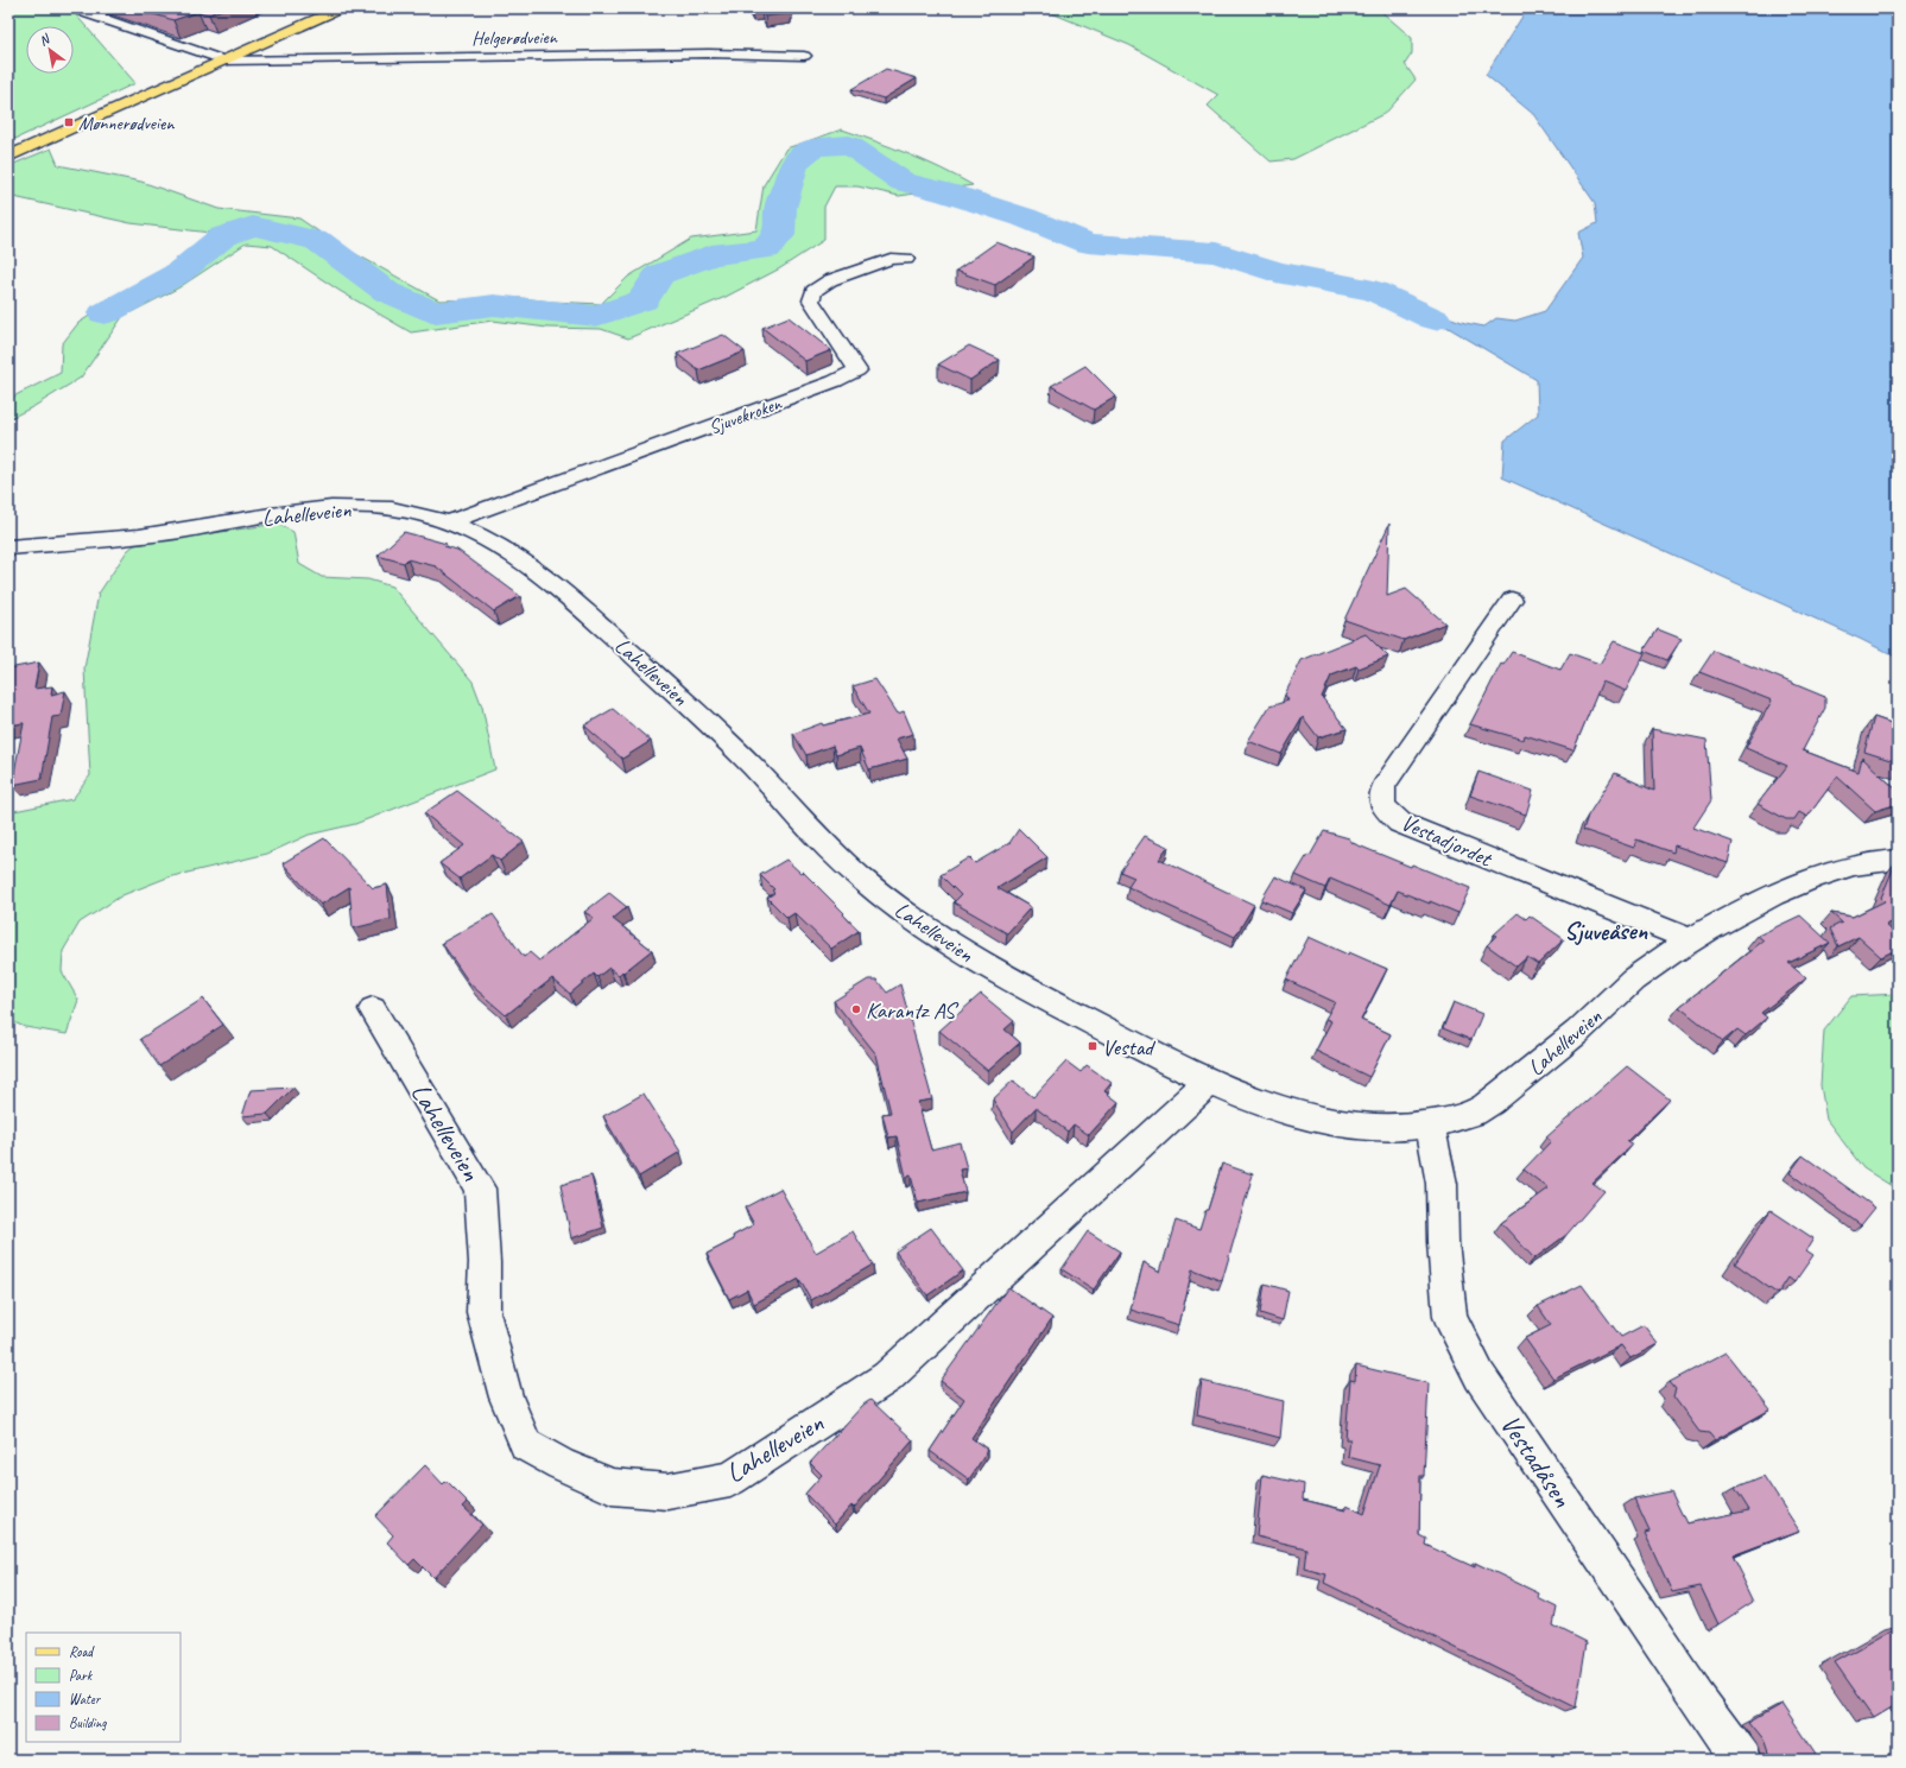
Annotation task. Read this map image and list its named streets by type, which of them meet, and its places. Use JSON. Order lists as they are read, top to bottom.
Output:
{
  "streets": {
    "main road": ["Helgerødveien"],
    "street": [
      "Sjuvekroken",
      "Lahelleveien",
      "Vestadjordet",
      "Vestadåsen"
    ]
  },
  "crossings": [
    ["Sjuvekroken", "Lahelleveien"],
    ["Lahelleveien", "Vestadjordet"],
    ["Lahelleveien", "Vestadåsen"]
  ],
  "districts": ["Sjuveåsen"],
  "places": {
    "transit": ["Mønnerødveien", "Vestad"],
    "other": ["Karantz AS"]
  },
  "legend": [
    "Road",
    "Park",
    "Water",
    "Building"
  ],
  "north": "top left"
}
